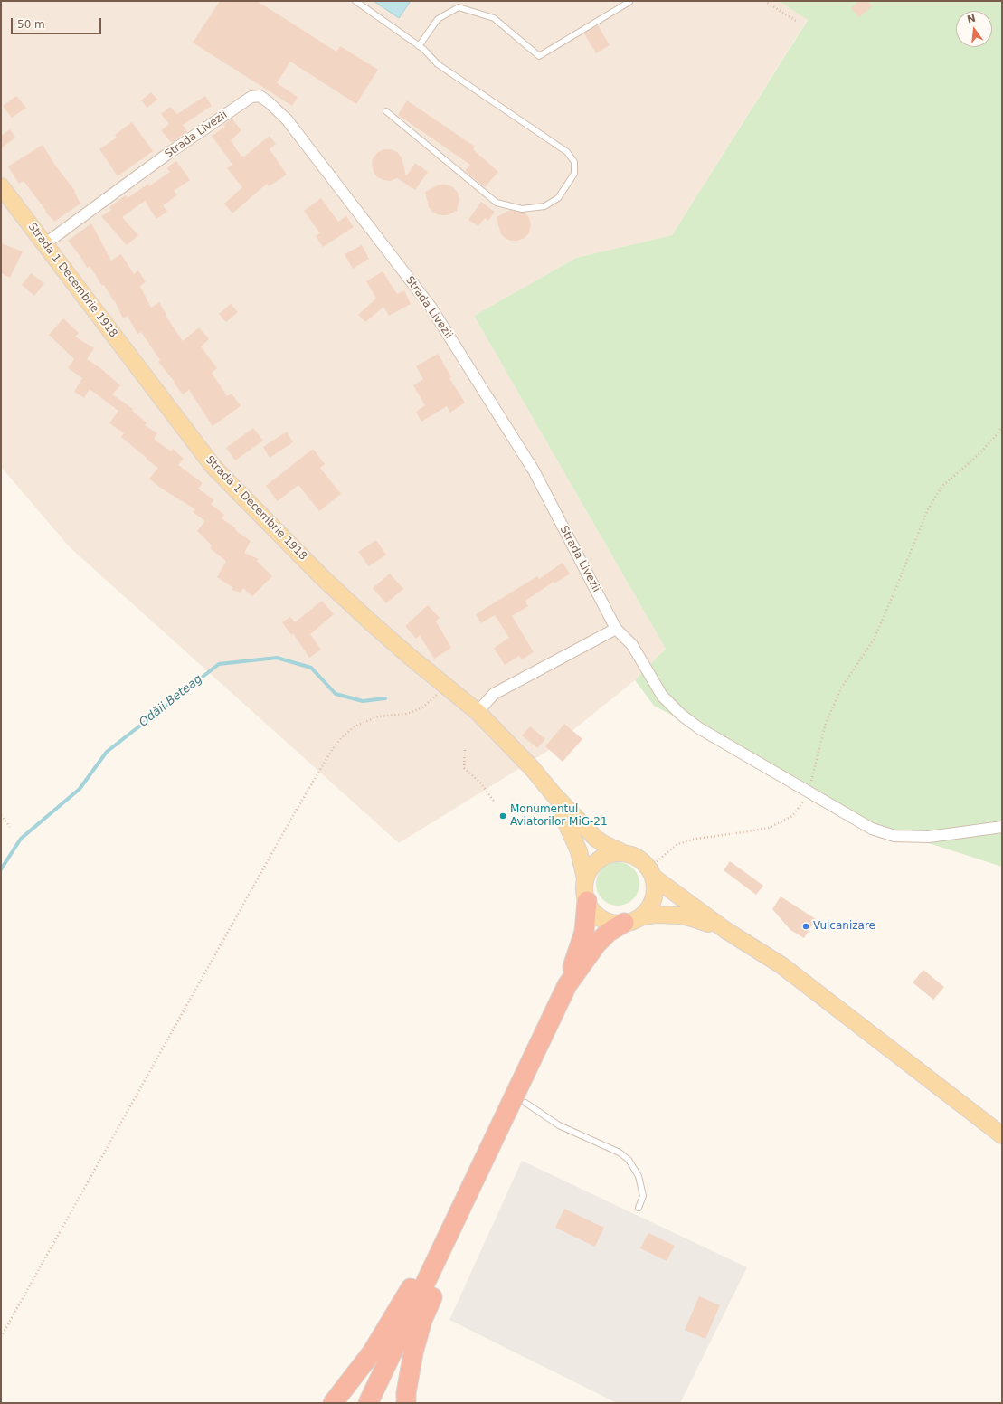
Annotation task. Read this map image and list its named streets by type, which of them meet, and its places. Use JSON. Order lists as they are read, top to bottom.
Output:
{
  "streets": {
    "main road": ["Strada 1 Decembrie 1918"],
    "street": ["Strada Livezii"]
  },
  "crossings": [
    ["Strada Livezii", "Strada 1 Decembrie 1918"]
  ],
  "water": ["Odăii Beteag"],
  "places": ["Monumentul Aviatorilor MiG-21", "Vulcanizare"],
  "scale_bar": "50 m",
  "north": "top"
}
